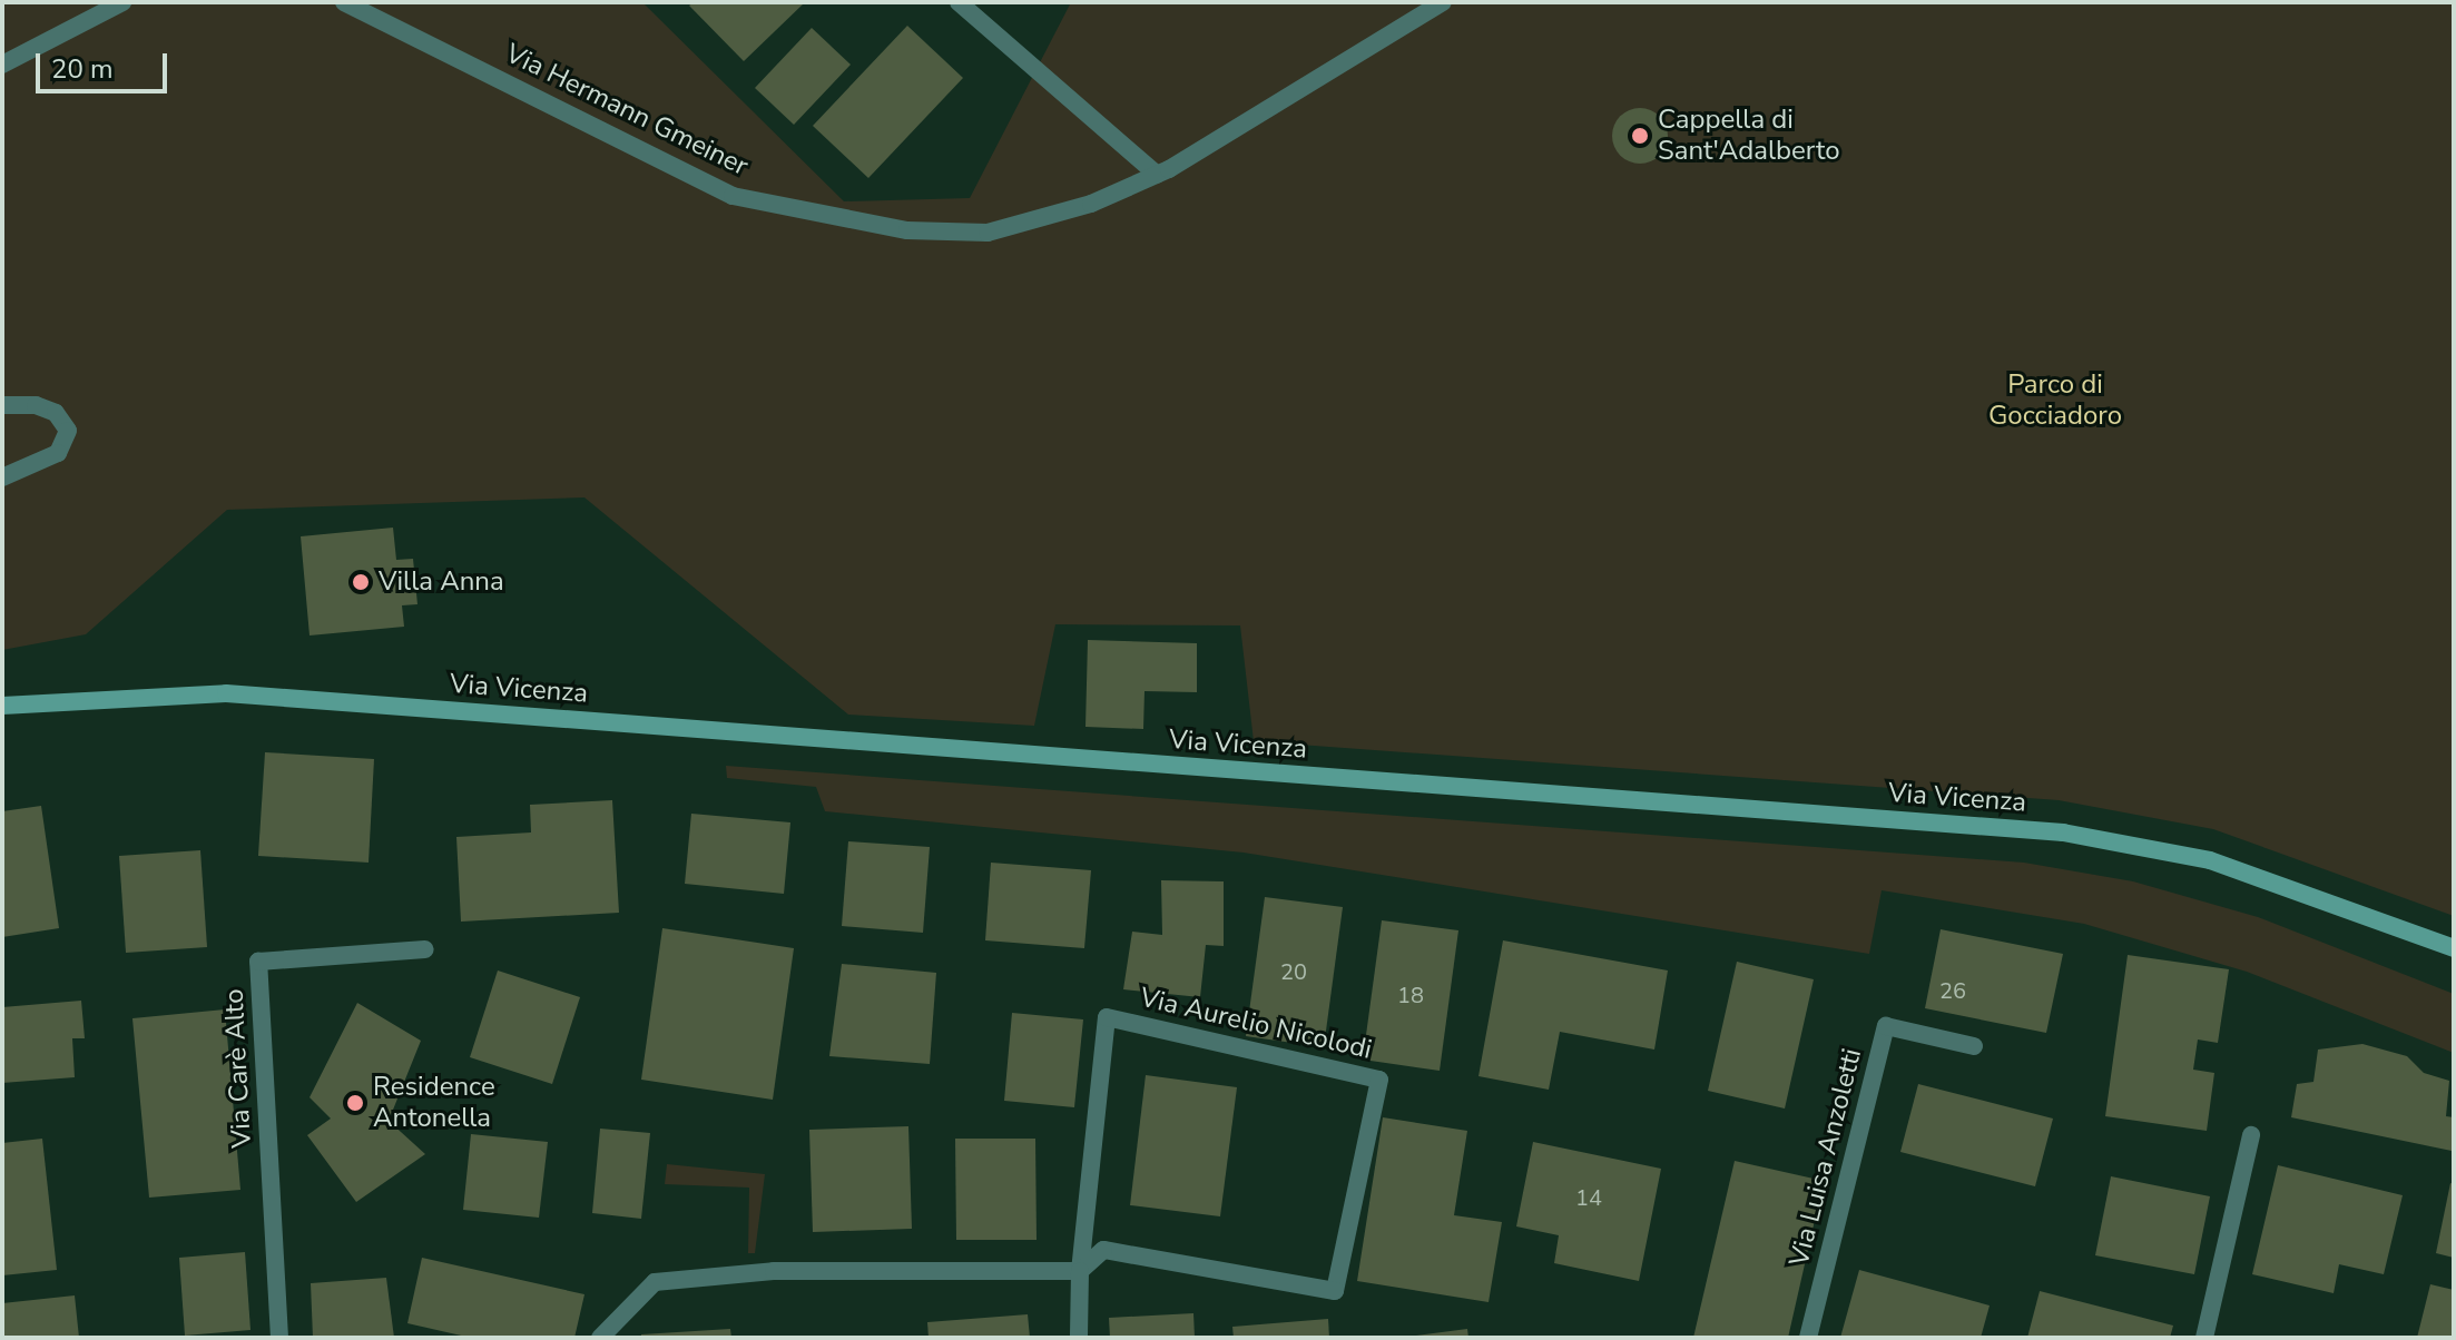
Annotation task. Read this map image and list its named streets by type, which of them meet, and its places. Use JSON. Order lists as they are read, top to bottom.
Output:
{
  "streets": {
    "main road": ["Via Vicenza"],
    "street": [
      "Via Hermann Gmeiner",
      "Via Aurelio Nicolodi",
      "Via Carè Alto",
      "Via Luisa Anzoletti"
    ]
  },
  "parks": ["Parco di Gocciadoro"],
  "places": ["Cappella di Sant'Adalberto", "Villa Anna", "Residence Antonella"],
  "house_numbers": [
    "20",
    "26",
    "18",
    "14"
  ],
  "scale_bar": "20 m"
}
